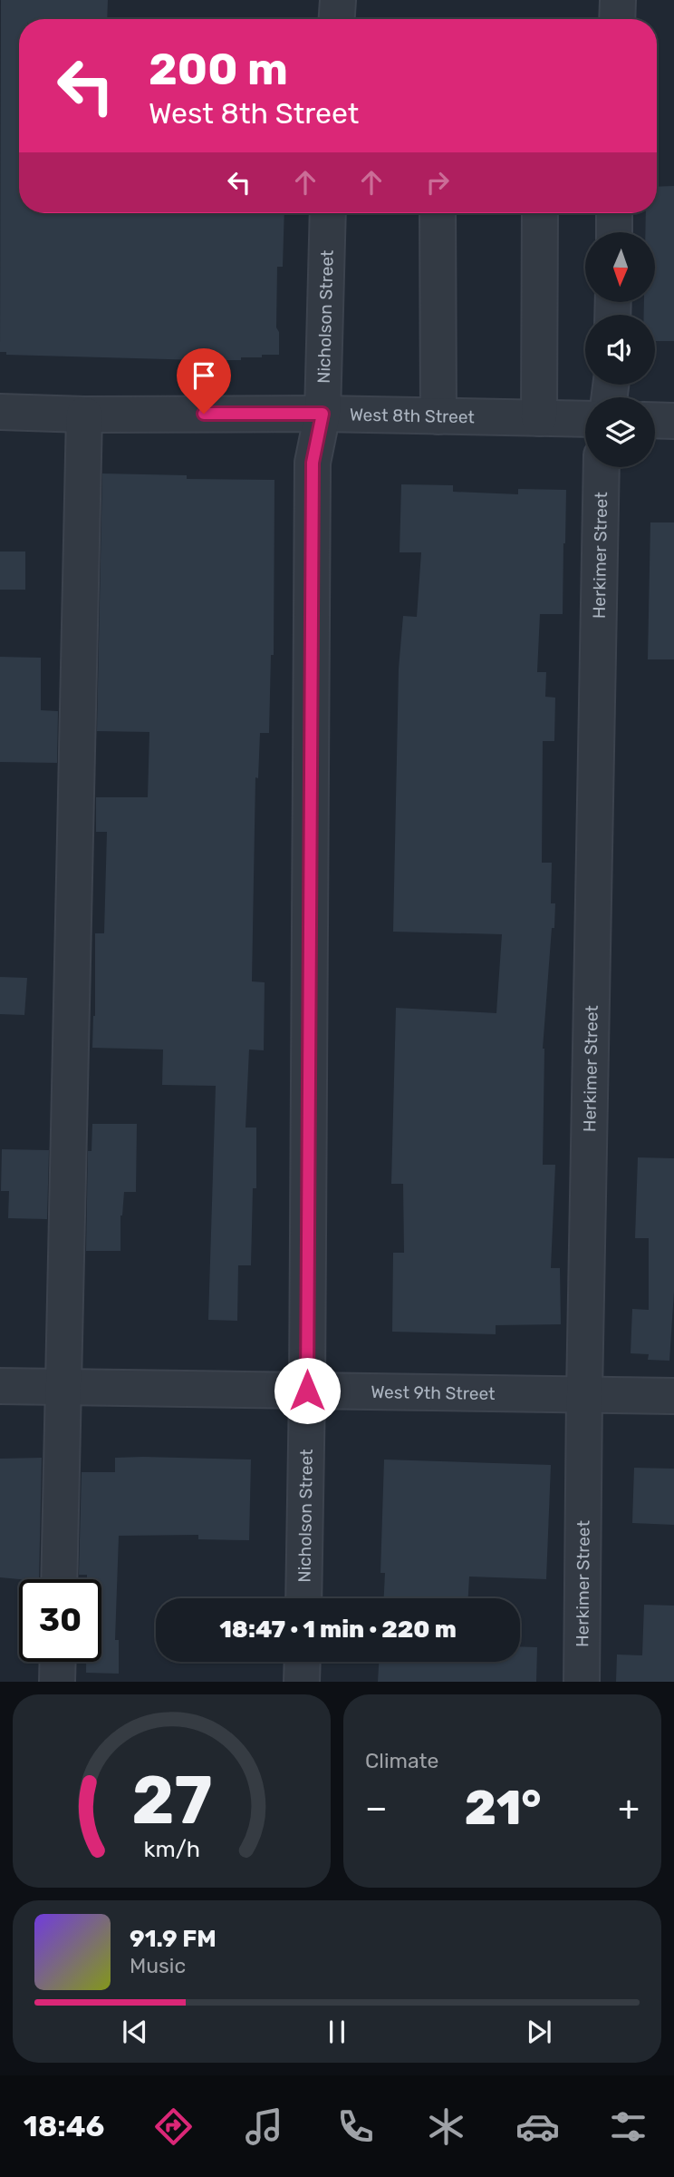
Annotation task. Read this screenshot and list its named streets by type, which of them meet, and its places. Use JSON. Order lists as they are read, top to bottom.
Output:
{
  "streets": {
    "street": [
      "Nicholson Street",
      "West 8th Street",
      "Herkimer Street",
      "West 9th Street"
    ]
  },
  "crossings": [
    ["Nicholson Street", "West 8th Street"],
    ["Nicholson Street", "West 9th Street"],
    ["Herkimer Street", "West 9th Street"]
  ],
  "north": "bottom",
  "page": {
    "turn": ["200 m", "West 8th Street"],
    "limit": "30",
    "trip": "18:47 · 1 min · 220 m",
    "tile": "Climate",
    "heat": ["−", "21°", "+"],
    "song": ["91.9 FM", "Music"],
    "tabs": "18:46",
    "gauge": ["27", "km/h"]
  }
}
